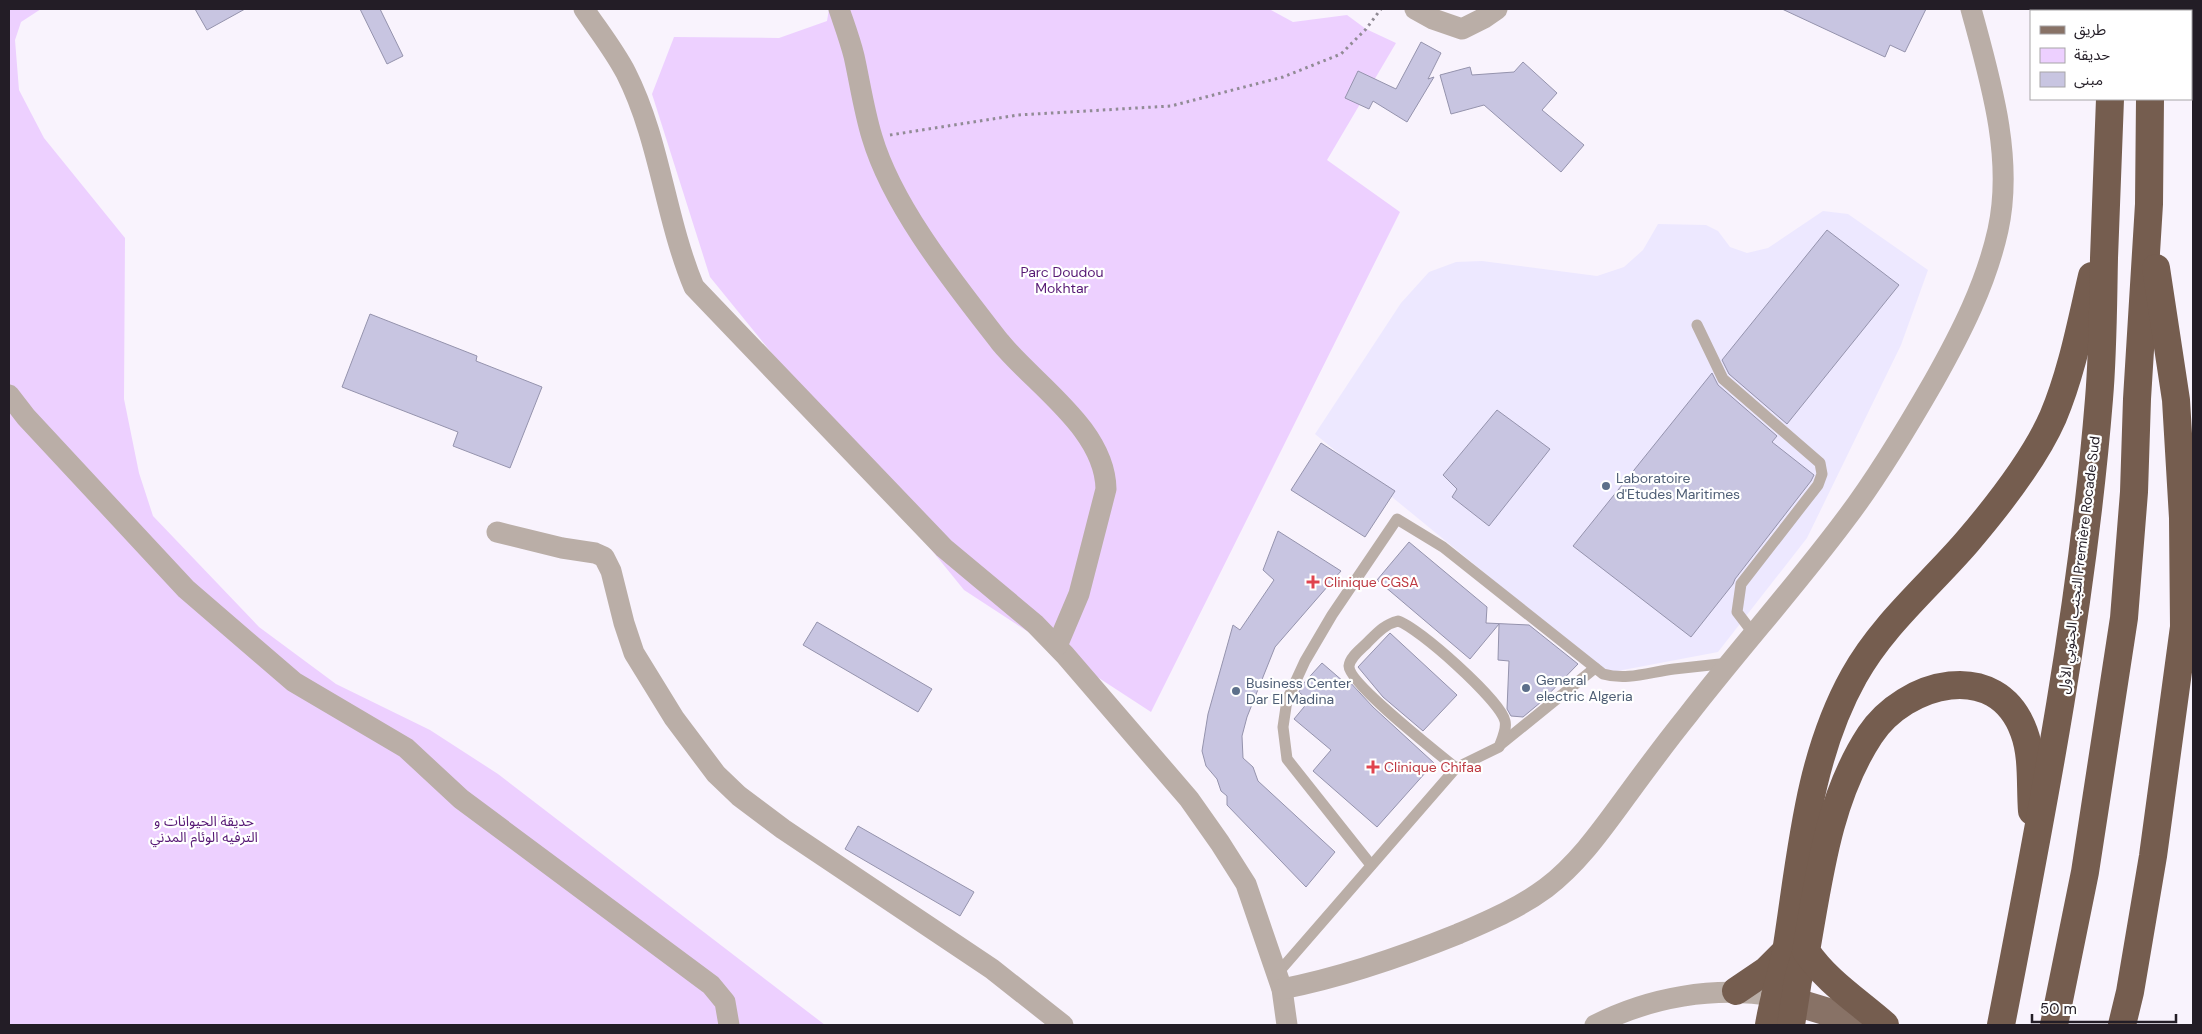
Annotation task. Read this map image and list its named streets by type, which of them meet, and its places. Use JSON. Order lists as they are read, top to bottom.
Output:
{
  "streets": {
    "highway": ["التجنب الجنوبي الأول Première Rocade Sud"]
  },
  "parks": ["Parc Doudou Mokhtar", "حديقة الحيوانات و الترفيه الوئام المدني"],
  "places": {
    "other": ["Laboratoire d'Etudes Maritimes", "General electric Algeria", "Business Center Dar El Madina"],
    "health": ["Clinique CGSA", "Clinique Chifaa"]
  },
  "legend": ["طريق", "حديقة", "مبنى"],
  "scale_bar": "50 m"
}
